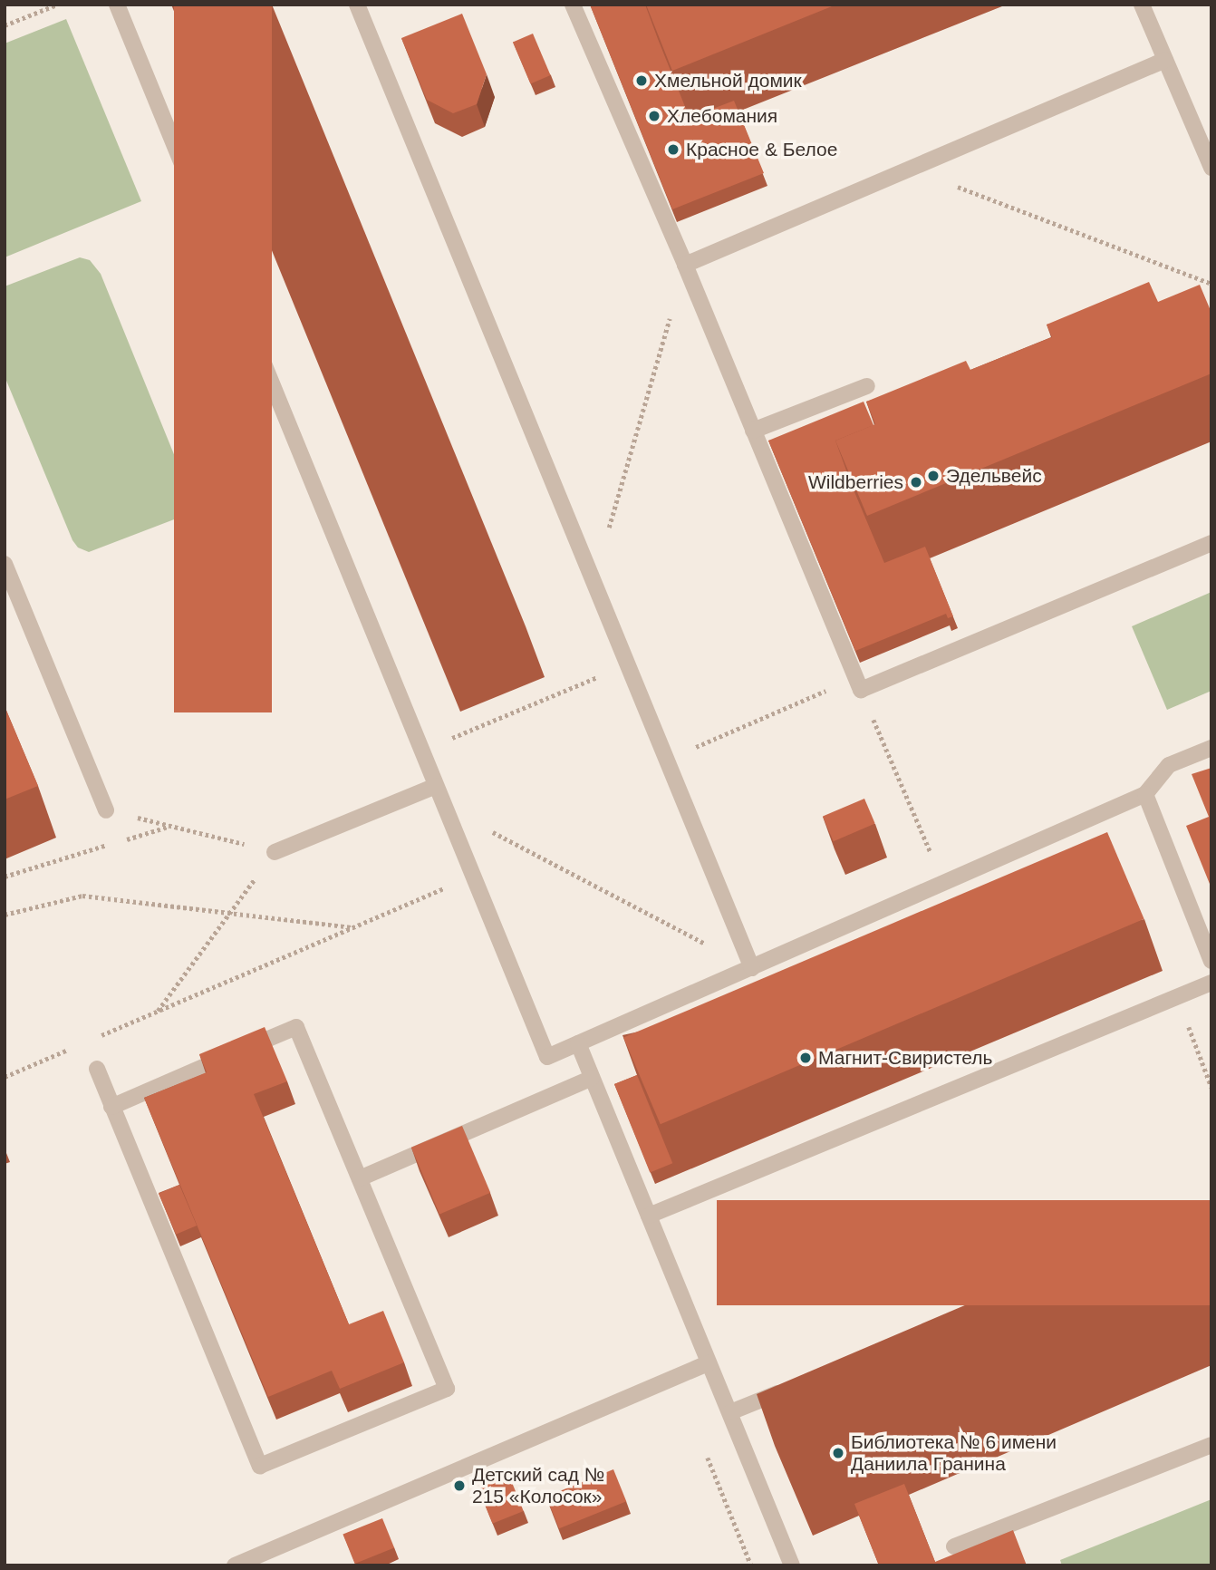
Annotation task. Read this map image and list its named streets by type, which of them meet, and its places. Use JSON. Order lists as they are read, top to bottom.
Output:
{
  "places": [
    "Хмельной домик",
    "Хлебомания",
    "Красное & Белое",
    "Эдельвейс",
    "Wildberries",
    "Магнит-Свиристель",
    "Библиотека № 6 имени Даниила Гранина",
    "Детский сад № 215 «Колосок»"
  ]
}
